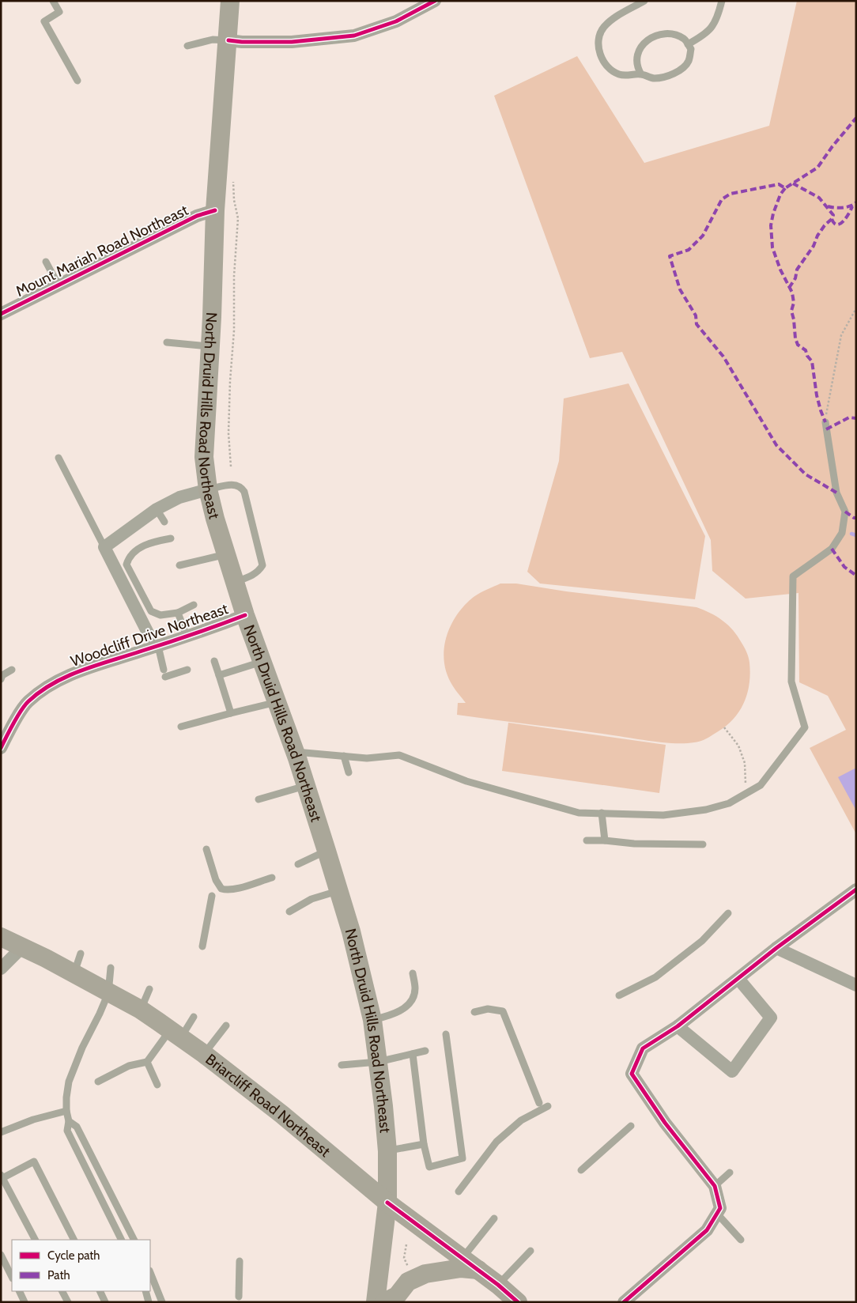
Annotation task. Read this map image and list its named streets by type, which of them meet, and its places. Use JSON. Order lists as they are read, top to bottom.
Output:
{
  "streets": {
    "main road": ["North Druid Hills Road Northeast", "Briarcliff Road Northeast"],
    "street": ["Mount Mariah Road Northeast", "Woodcliff Drive Northeast"]
  },
  "crossings": [
    ["Mount Mariah Road Northeast", "North Druid Hills Road Northeast"],
    ["North Druid Hills Road Northeast", "Woodcliff Drive Northeast"],
    ["North Druid Hills Road Northeast", "Briarcliff Road Northeast"]
  ],
  "legend": ["Cycle path", "Path"]
}
